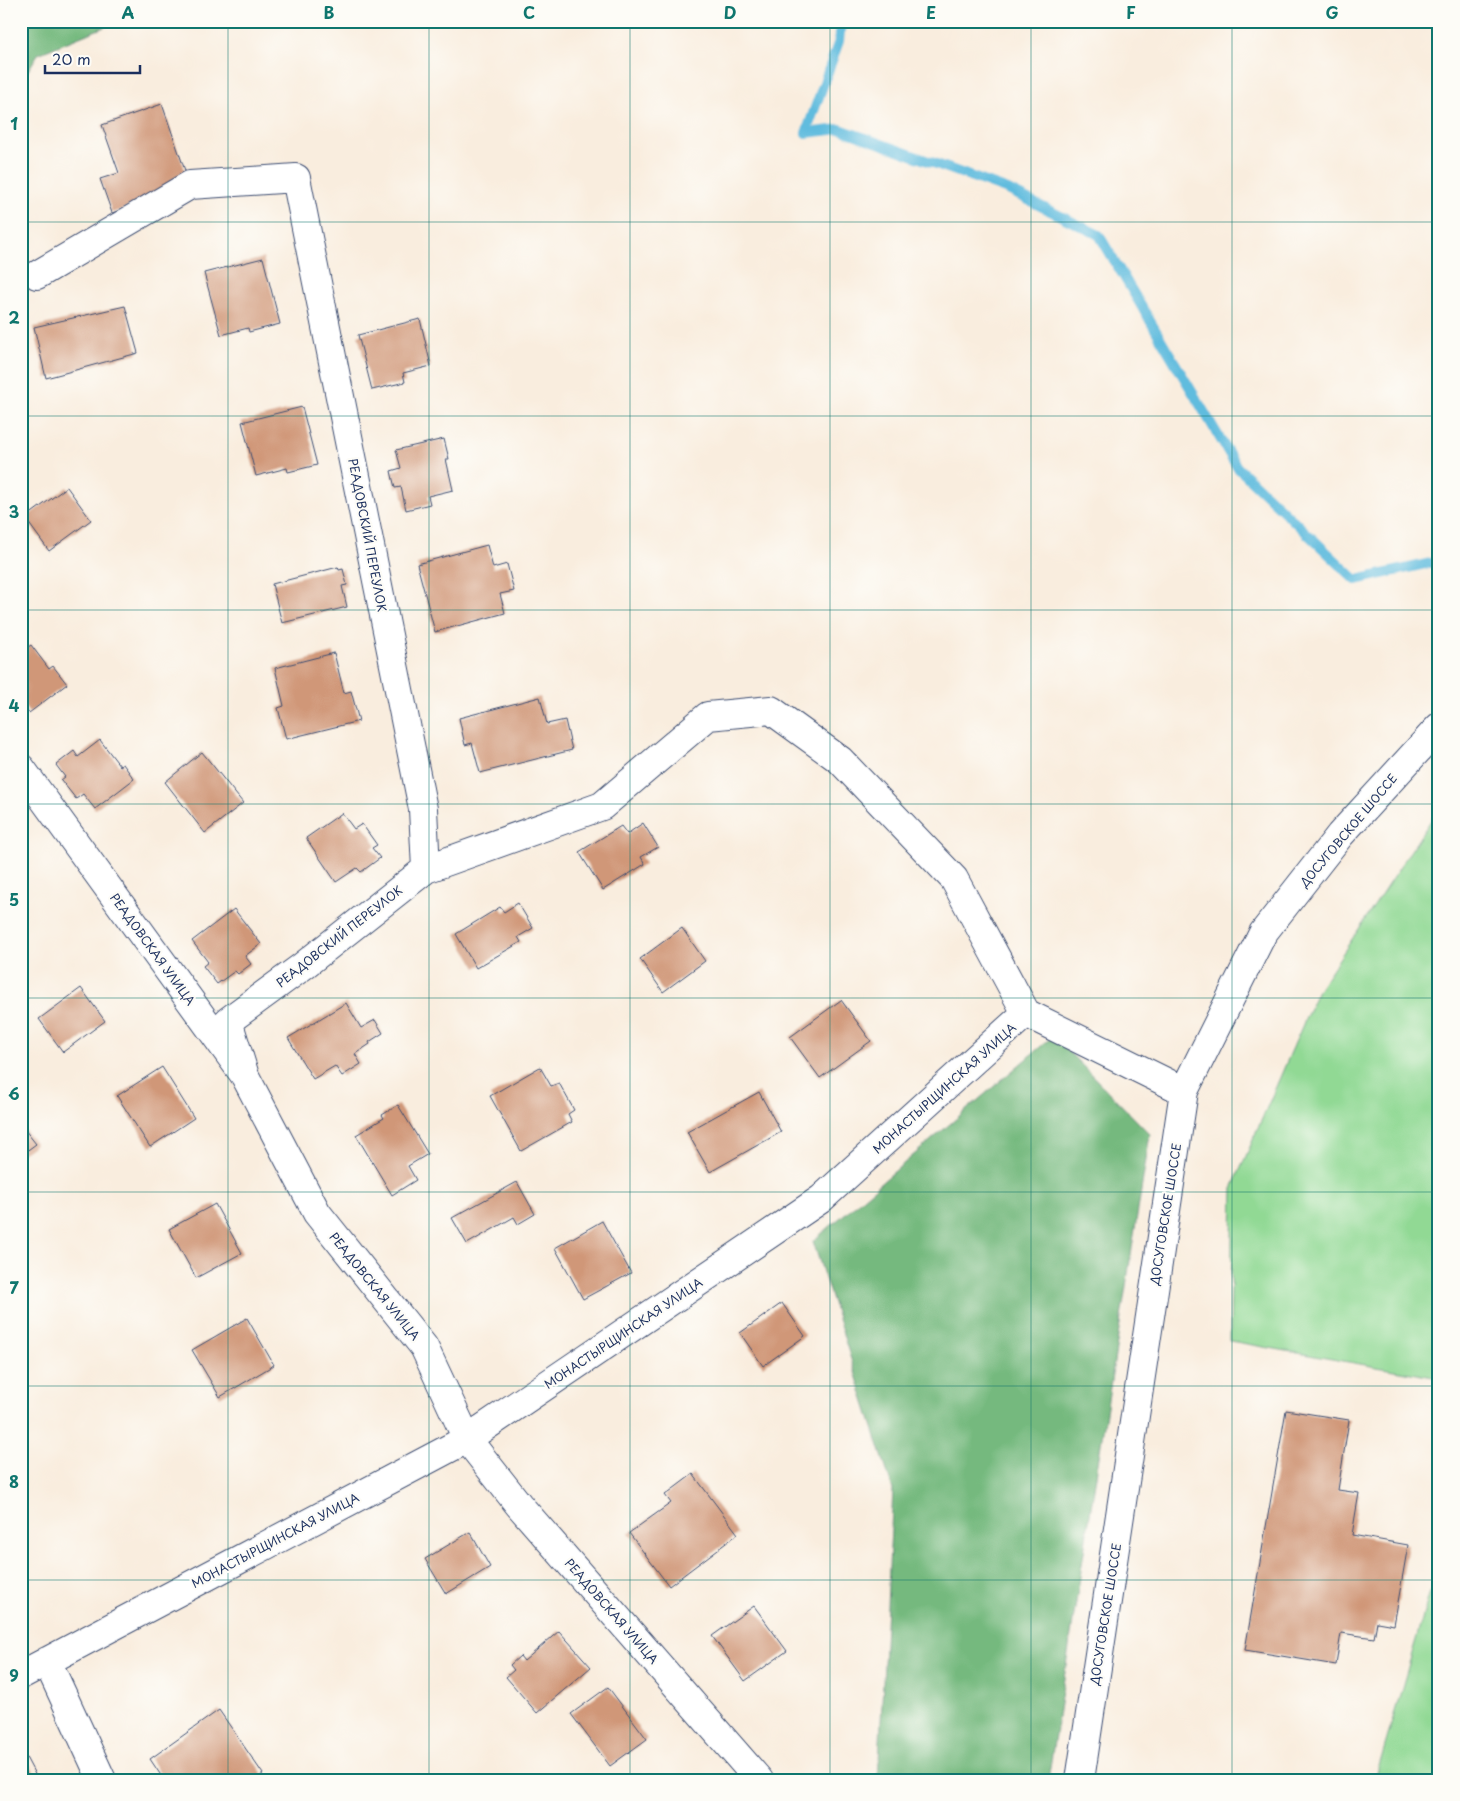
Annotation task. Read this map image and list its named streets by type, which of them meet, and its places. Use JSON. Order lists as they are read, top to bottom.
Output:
{
  "streets": {
    "street": [
      "РЕАДОВСКИЙ ПЕРЕУЛОК",
      "ДОСУГОВСКОЕ ШОССЕ",
      "РЕАДОВСКАЯ УЛИЦА",
      "МОНАСТЫРЩИНСКАЯ УЛИЦА"
    ]
  },
  "crossings": [
    ["РЕАДОВСКИЙ ПЕРЕУЛОК", "РЕАДОВСКАЯ УЛИЦА"],
    ["ДОСУГОВСКОЕ ШОССЕ", "МОНАСТЫРЩИНСКАЯ УЛИЦА"],
    ["РЕАДОВСКАЯ УЛИЦА", "МОНАСТЫРЩИНСКАЯ УЛИЦА"]
  ],
  "scale_bar": "20 m",
  "grid": {
    "columns": [
      "A",
      "B",
      "C",
      "D",
      "E",
      "F",
      "G"
    ],
    "rows": [
      "1",
      "2",
      "3",
      "4",
      "5",
      "6",
      "7",
      "8",
      "9"
    ]
  }
}
